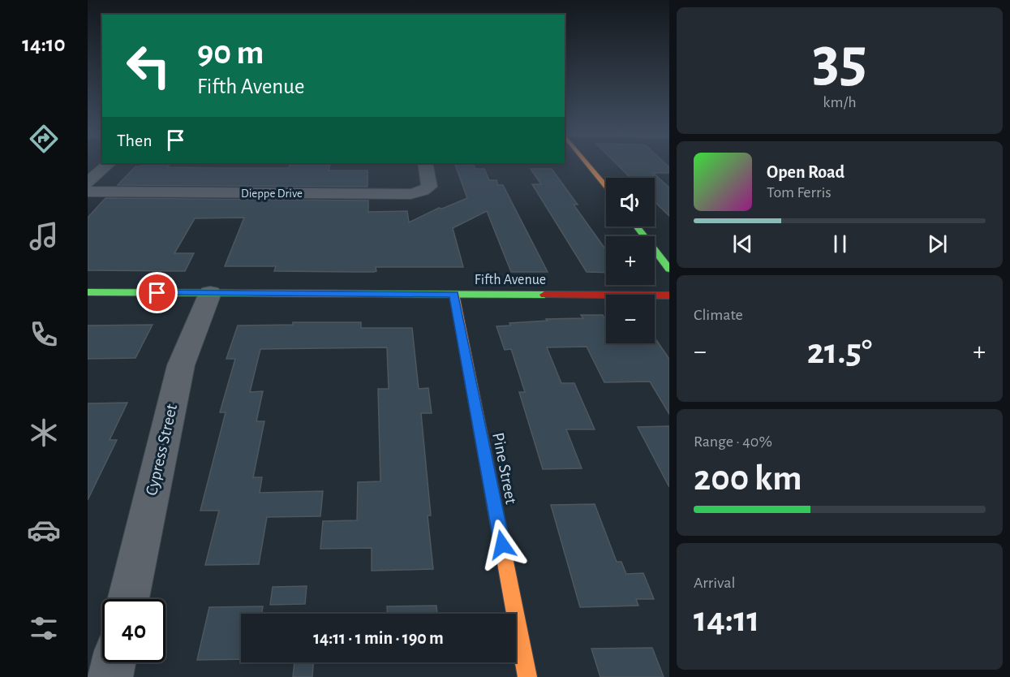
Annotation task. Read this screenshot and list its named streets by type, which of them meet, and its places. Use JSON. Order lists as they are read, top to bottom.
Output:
{
  "streets": {
    "street": [
      "Dieppe Drive",
      "Fifth Avenue",
      "Cypress Street",
      "Pine Street"
    ]
  },
  "crossings": [
    ["Fifth Avenue", "Cypress Street"],
    ["Fifth Avenue", "Pine Street"]
  ],
  "page": {
    "tabs": "14:10",
    "tile": [
      ["35", "km/h"],
      "Climate",
      ["Range · 40%", "200 km"],
      ["Arrival", "14:11"]
    ],
    "turn": ["90 m", "Fifth Avenue"],
    "then": "Then",
    "song": ["Open Road", "Tom Ferris"],
    "map_buttons": ["+", "−"],
    "heat": ["−", "21.5°", "+"],
    "limit": "40",
    "trip": "14:11 · 1 min · 190 m"
  }
}
